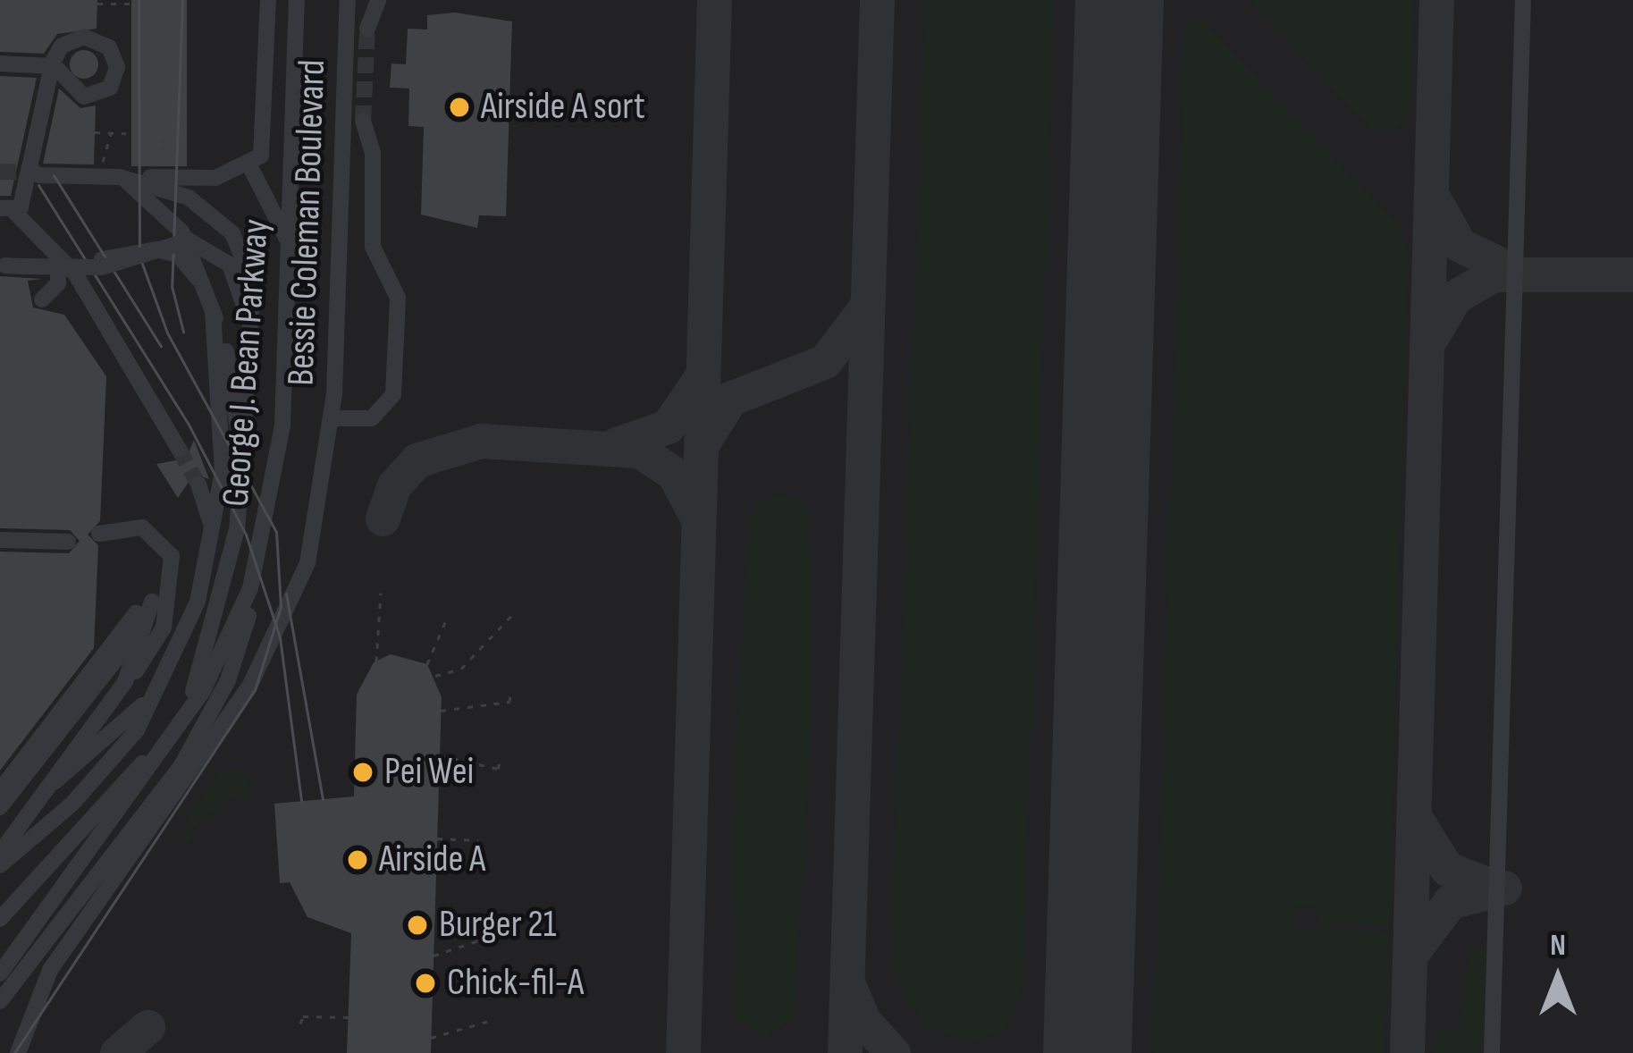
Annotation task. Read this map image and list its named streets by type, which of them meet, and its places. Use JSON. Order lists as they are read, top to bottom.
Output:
{
  "streets": {
    "street": ["Bessie Coleman Boulevard", "George J. Bean Parkway"]
  },
  "places": [
    "Airside A sort",
    "Pei Wei",
    "Airside A",
    "Burger 21",
    "Chick-fil-A"
  ],
  "north": "top"
}
